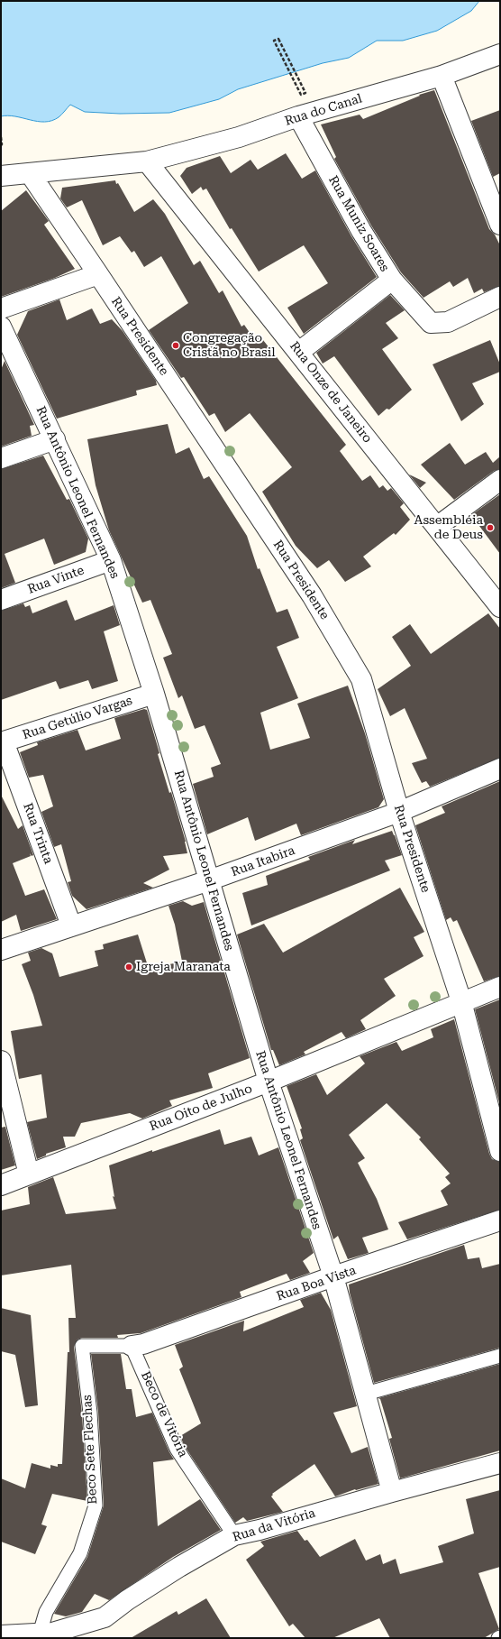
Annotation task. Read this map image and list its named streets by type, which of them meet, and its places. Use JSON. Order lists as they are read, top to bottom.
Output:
{
  "streets": {
    "street": [
      "Rua do Canal",
      "Rua Muniz Soares",
      "Rua Presidente",
      "Rua Onze de Janeiro",
      "Rua Antônio Leonel Fernandes",
      "Rua Vinte",
      "Rua Getúlio Vargas",
      "Rua Trinta",
      "Rua Itabira",
      "Rua Oito de Julho",
      "Rua Boa Vista",
      "Rua da Vitória"
    ],
    "lane": ["Beco de Vitória", "Beco Sete Flechas"]
  },
  "crossings": [
    ["Rua do Canal", "Rua Muniz Soares"],
    ["Rua do Canal", "Rua Onze de Janeiro"],
    ["Rua Presidente", "Rua Itabira"],
    ["Rua Presidente", "Rua Oito de Julho"],
    ["Rua Antônio Leonel Fernandes", "Rua Vinte"],
    ["Rua Antônio Leonel Fernandes", "Rua Getúlio Vargas"],
    ["Rua Antônio Leonel Fernandes", "Rua Itabira"],
    ["Rua Antônio Leonel Fernandes", "Rua Oito de Julho"],
    ["Rua Antônio Leonel Fernandes", "Rua Boa Vista"],
    ["Rua Antônio Leonel Fernandes", "Rua da Vitória"],
    ["Rua Getúlio Vargas", "Rua Trinta"],
    ["Rua Trinta", "Rua Itabira"],
    ["Rua Boa Vista", "Beco de Vitória"],
    ["Rua Boa Vista", "Beco Sete Flechas"],
    ["Beco de Vitória", "Beco Sete Flechas"],
    ["Beco de Vitória", "Rua da Vitória"],
    ["Beco Sete Flechas", "Rua da Vitória"]
  ],
  "places": ["Congregação Cristã no Brasil", "Assembléia de Deus", "Igreja Maranata"]
}
